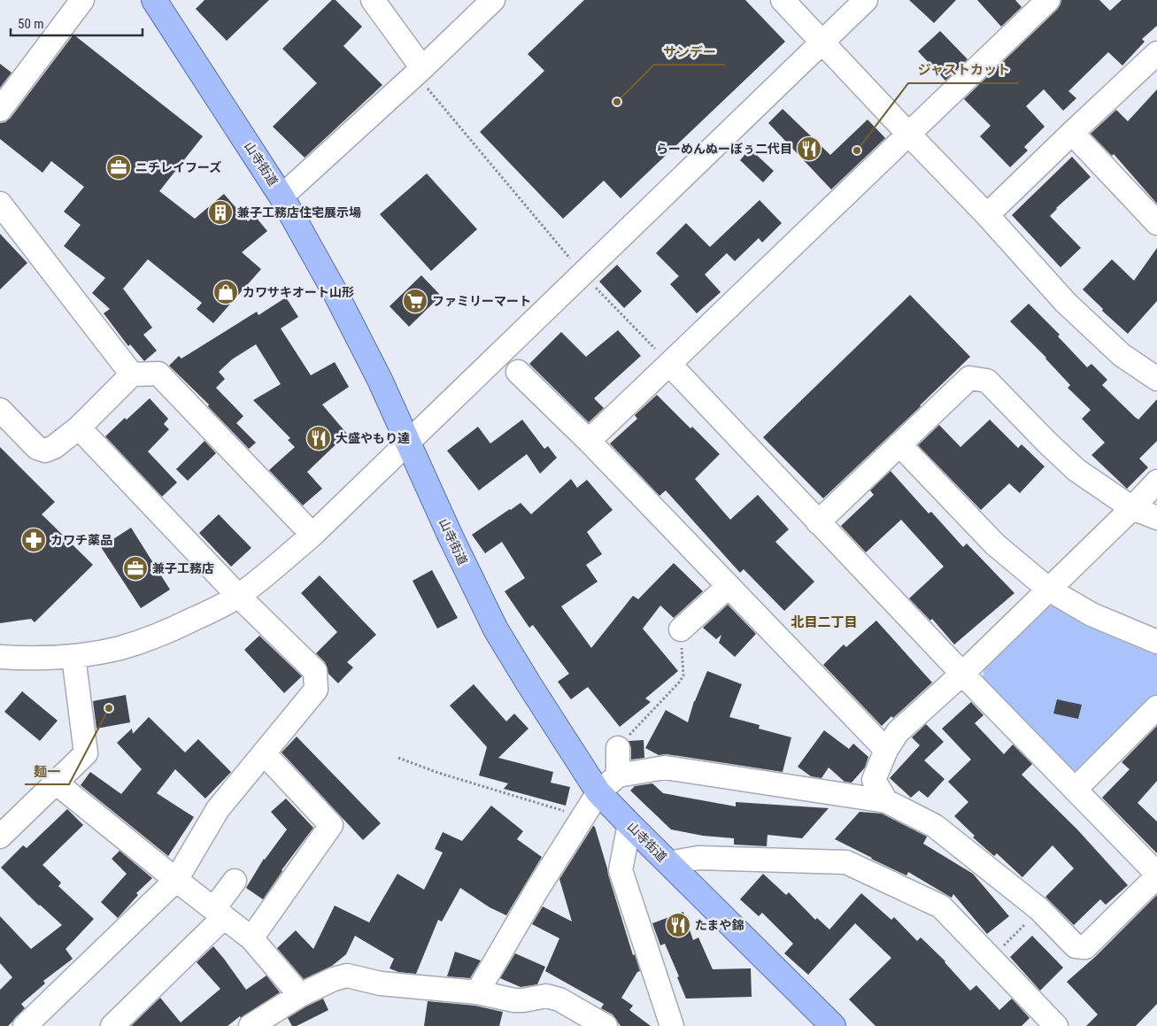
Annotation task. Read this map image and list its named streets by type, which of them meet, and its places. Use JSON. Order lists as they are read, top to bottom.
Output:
{
  "streets": {
    "main road": ["山寺街道"]
  },
  "districts": ["北目二丁目"],
  "places": {
    "other": ["サンデー", "ジャストカット", "麺一"],
    "restaurant": ["らーめんぬーぼぅ二代目", "大盛やもり達", "たまや錦"],
    "office": ["ニチレイフーズ", "兼子工務店"],
    "building": ["兼子工務店住宅展示場"],
    "shop": ["カワサキオート山形"],
    "supermarket": ["ファミリーマート"],
    "pharmacy": ["カワチ薬品"]
  },
  "scale_bar": "50 m"
}
